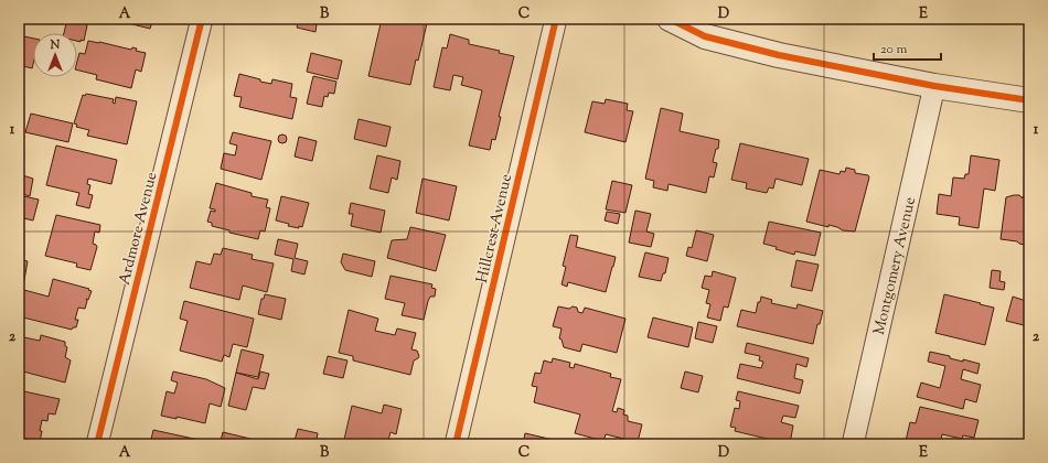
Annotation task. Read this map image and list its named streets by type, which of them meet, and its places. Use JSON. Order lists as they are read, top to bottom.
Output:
{
  "streets": {
    "street": ["Ardmore Avenue", "Hillcrest Avenue", "Montgomery Avenue"]
  },
  "scale_bar": "20 m",
  "north": "top",
  "grid": {
    "columns": [
      "A",
      "B",
      "C",
      "D",
      "E"
    ],
    "rows": ["1", "2"]
  }
}
